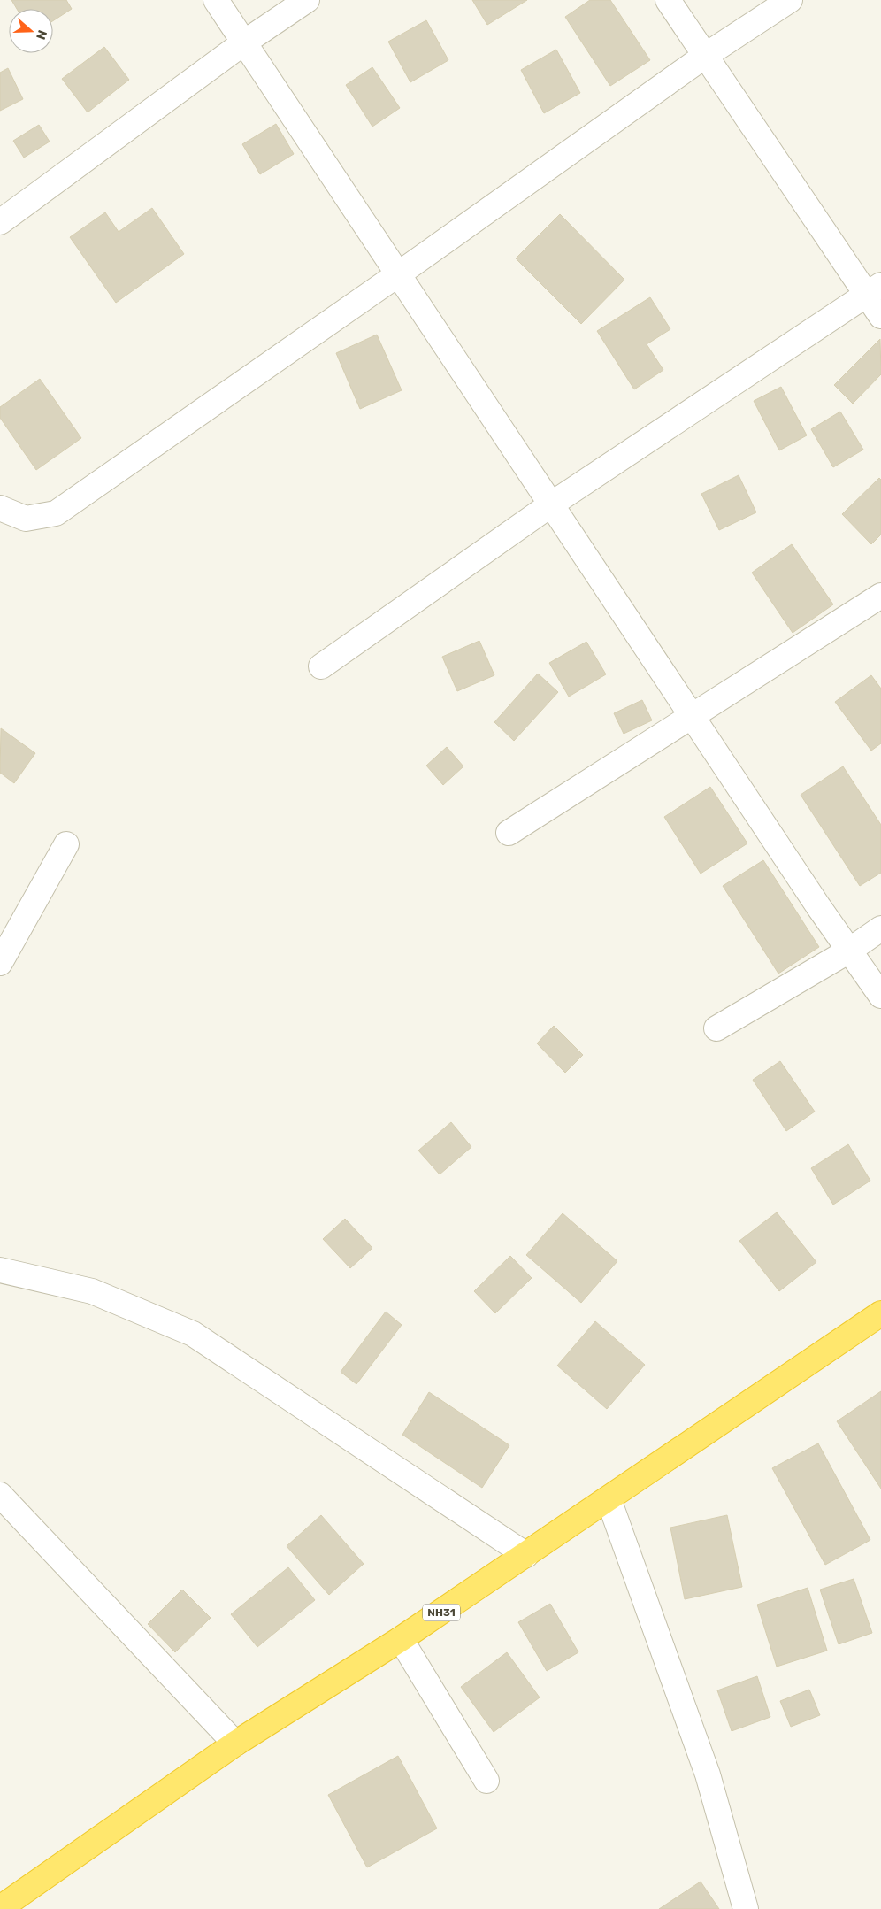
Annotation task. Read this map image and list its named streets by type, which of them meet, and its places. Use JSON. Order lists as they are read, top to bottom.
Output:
{
  "streets": {
    "highway": ["NH31"]
  },
  "north": "right"
}
